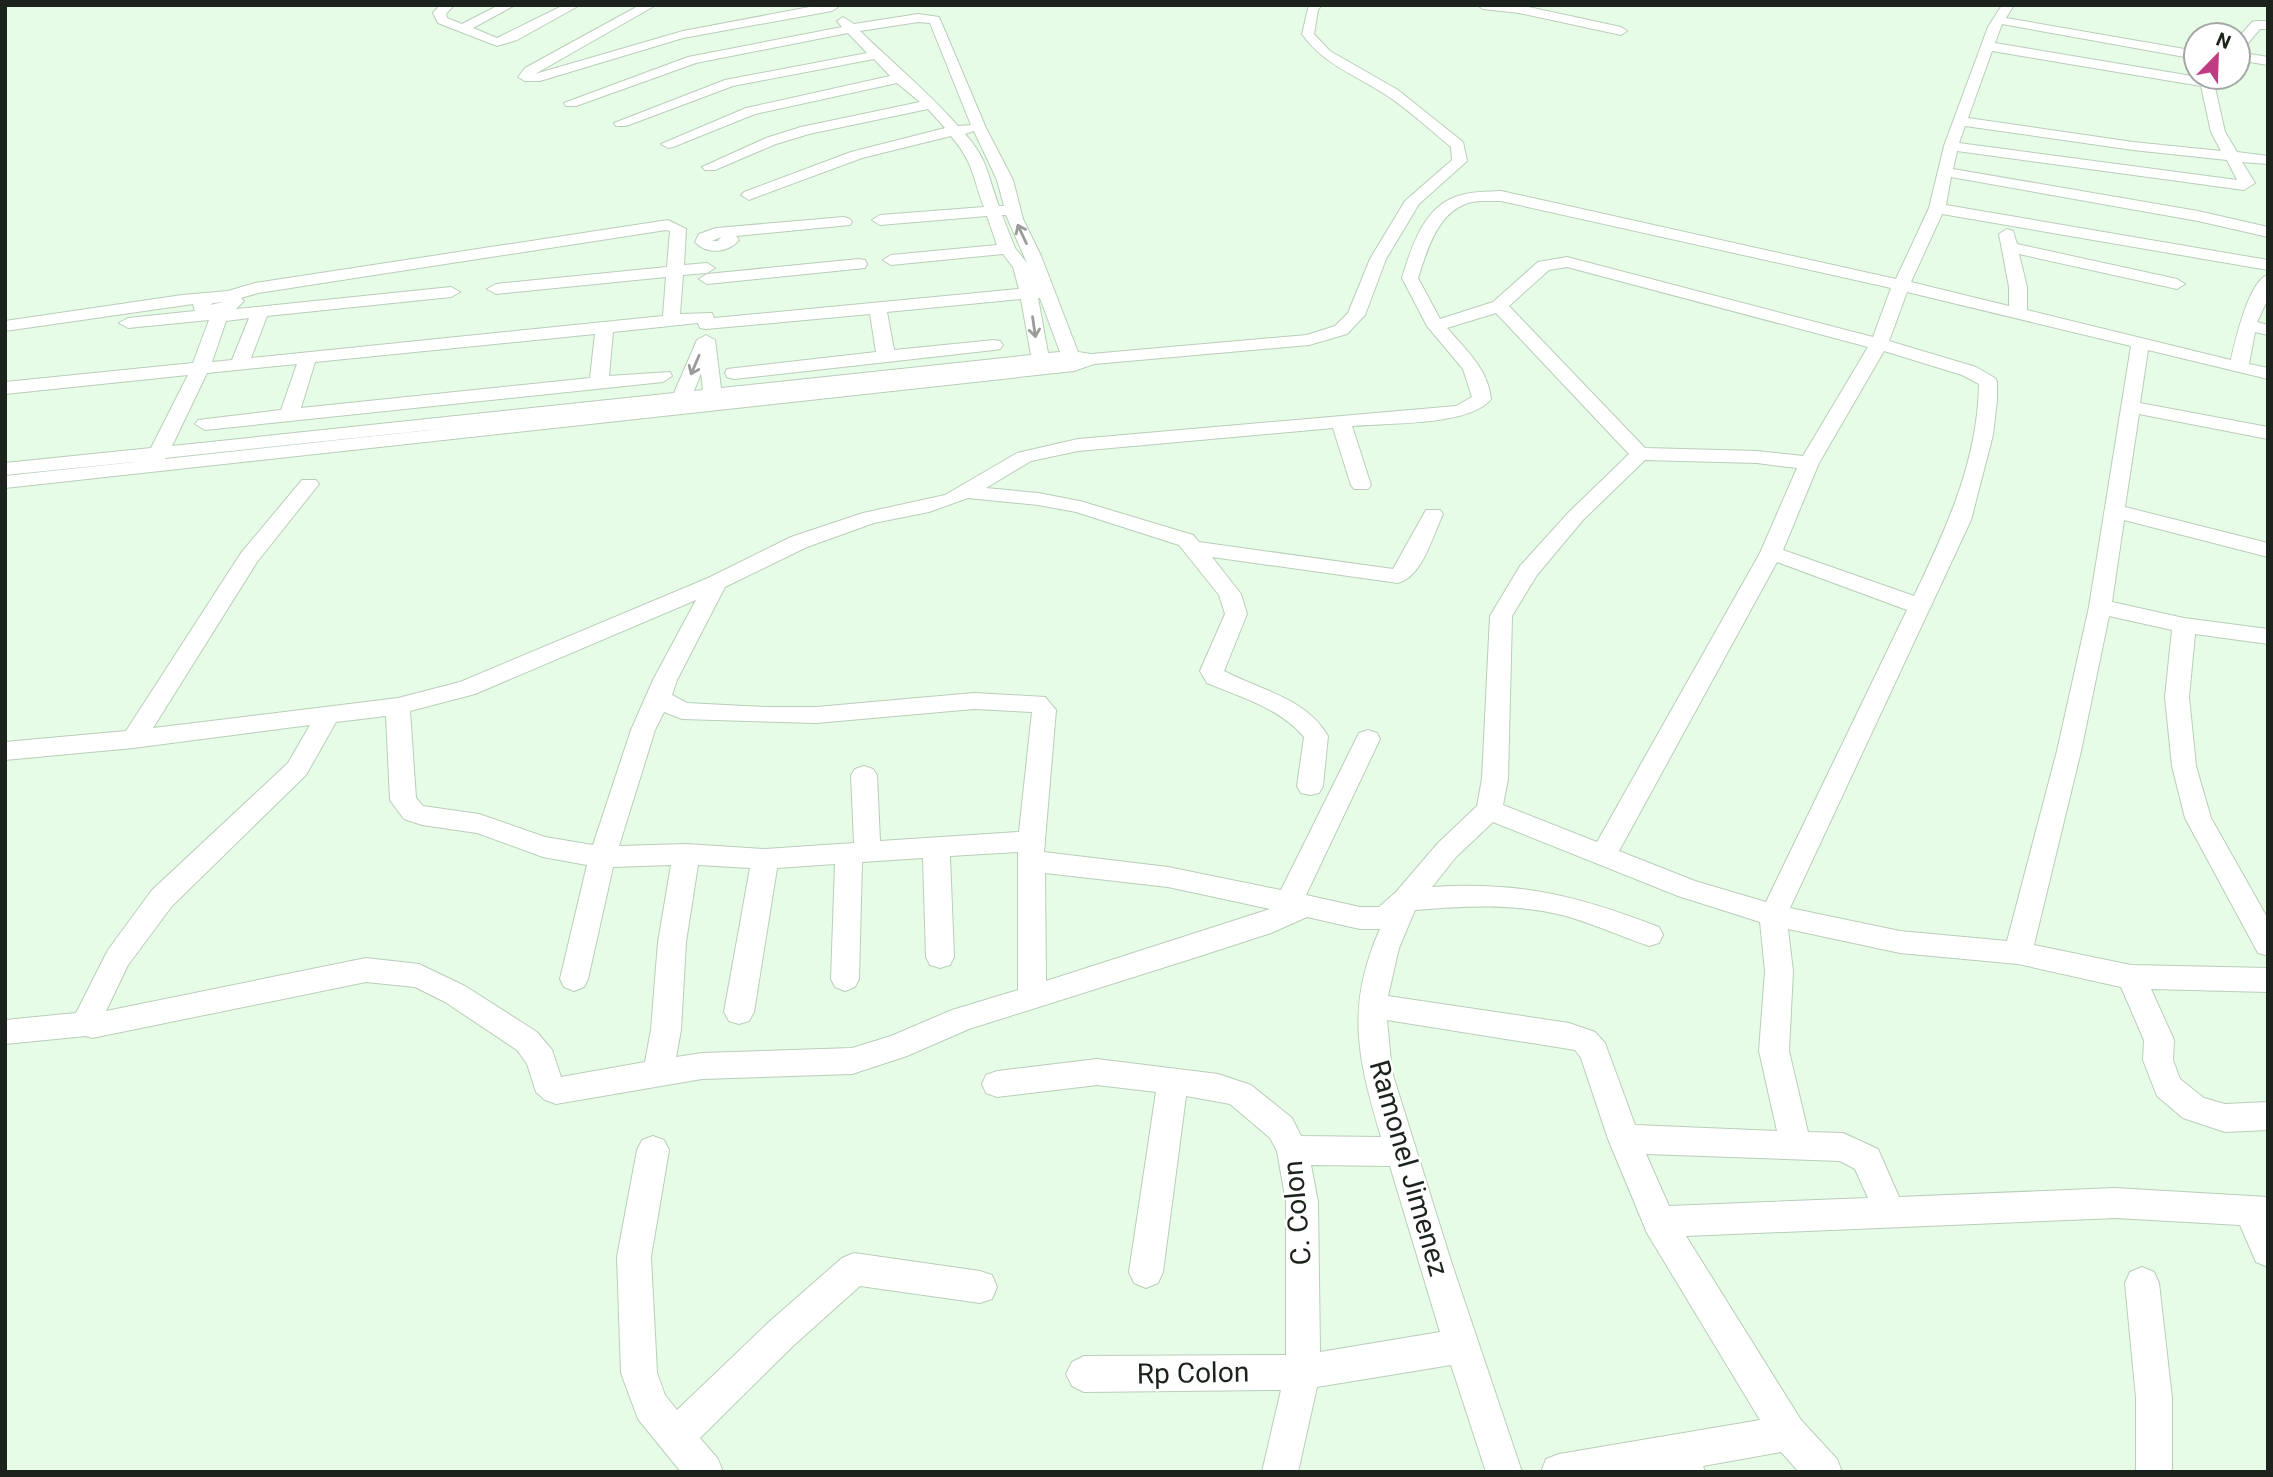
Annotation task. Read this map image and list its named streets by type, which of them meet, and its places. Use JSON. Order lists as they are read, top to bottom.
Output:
{
  "streets": {
    "street": ["Ramonel Jimenez", "C. Colon", "Rp Colon"]
  },
  "crossings": [
    ["Ramonel Jimenez", "Rp Colon"],
    ["C. Colon", "Rp Colon"]
  ],
  "north": "top right"
}
